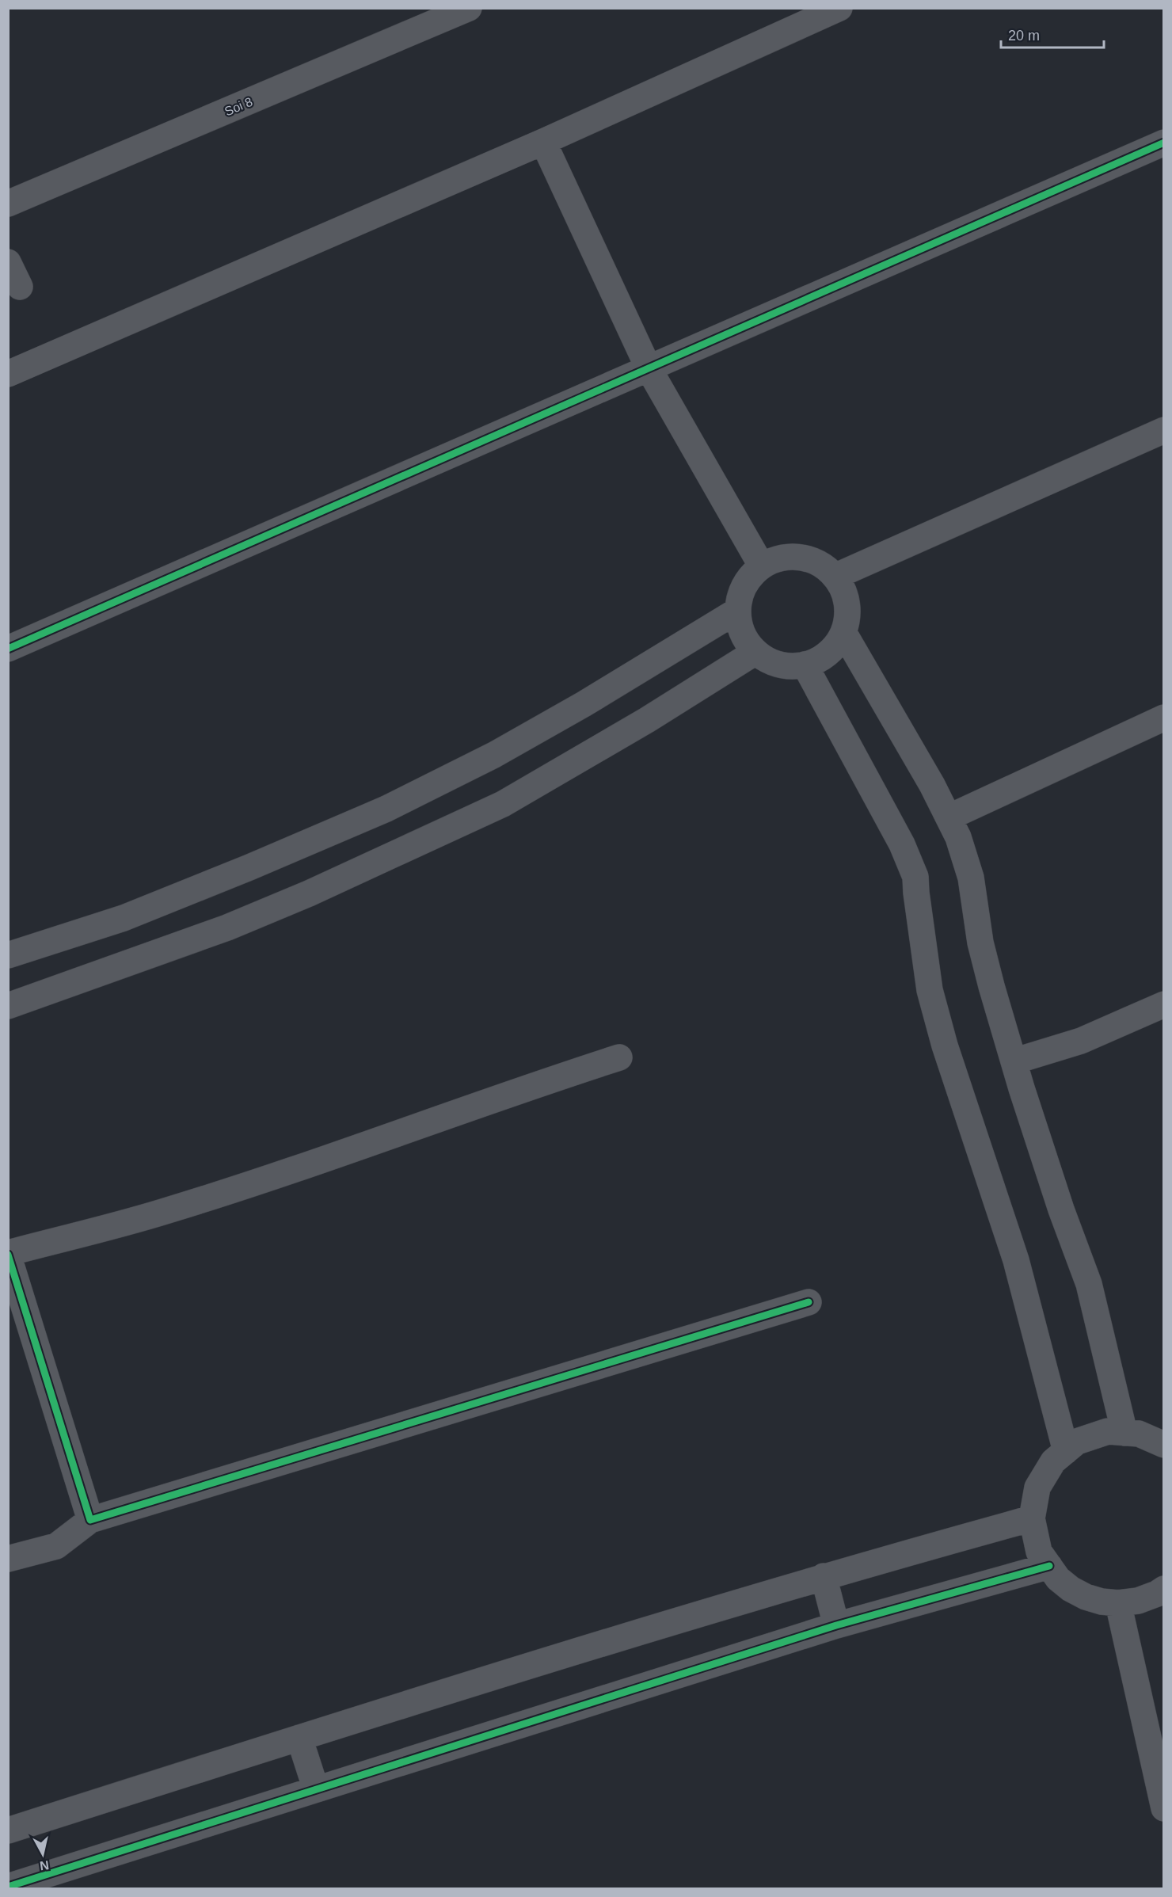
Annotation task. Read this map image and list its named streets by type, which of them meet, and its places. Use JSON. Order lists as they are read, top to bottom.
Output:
{
  "streets": {
    "street": ["Soi 8"]
  },
  "scale_bar": "20 m",
  "north": "bottom"
}
